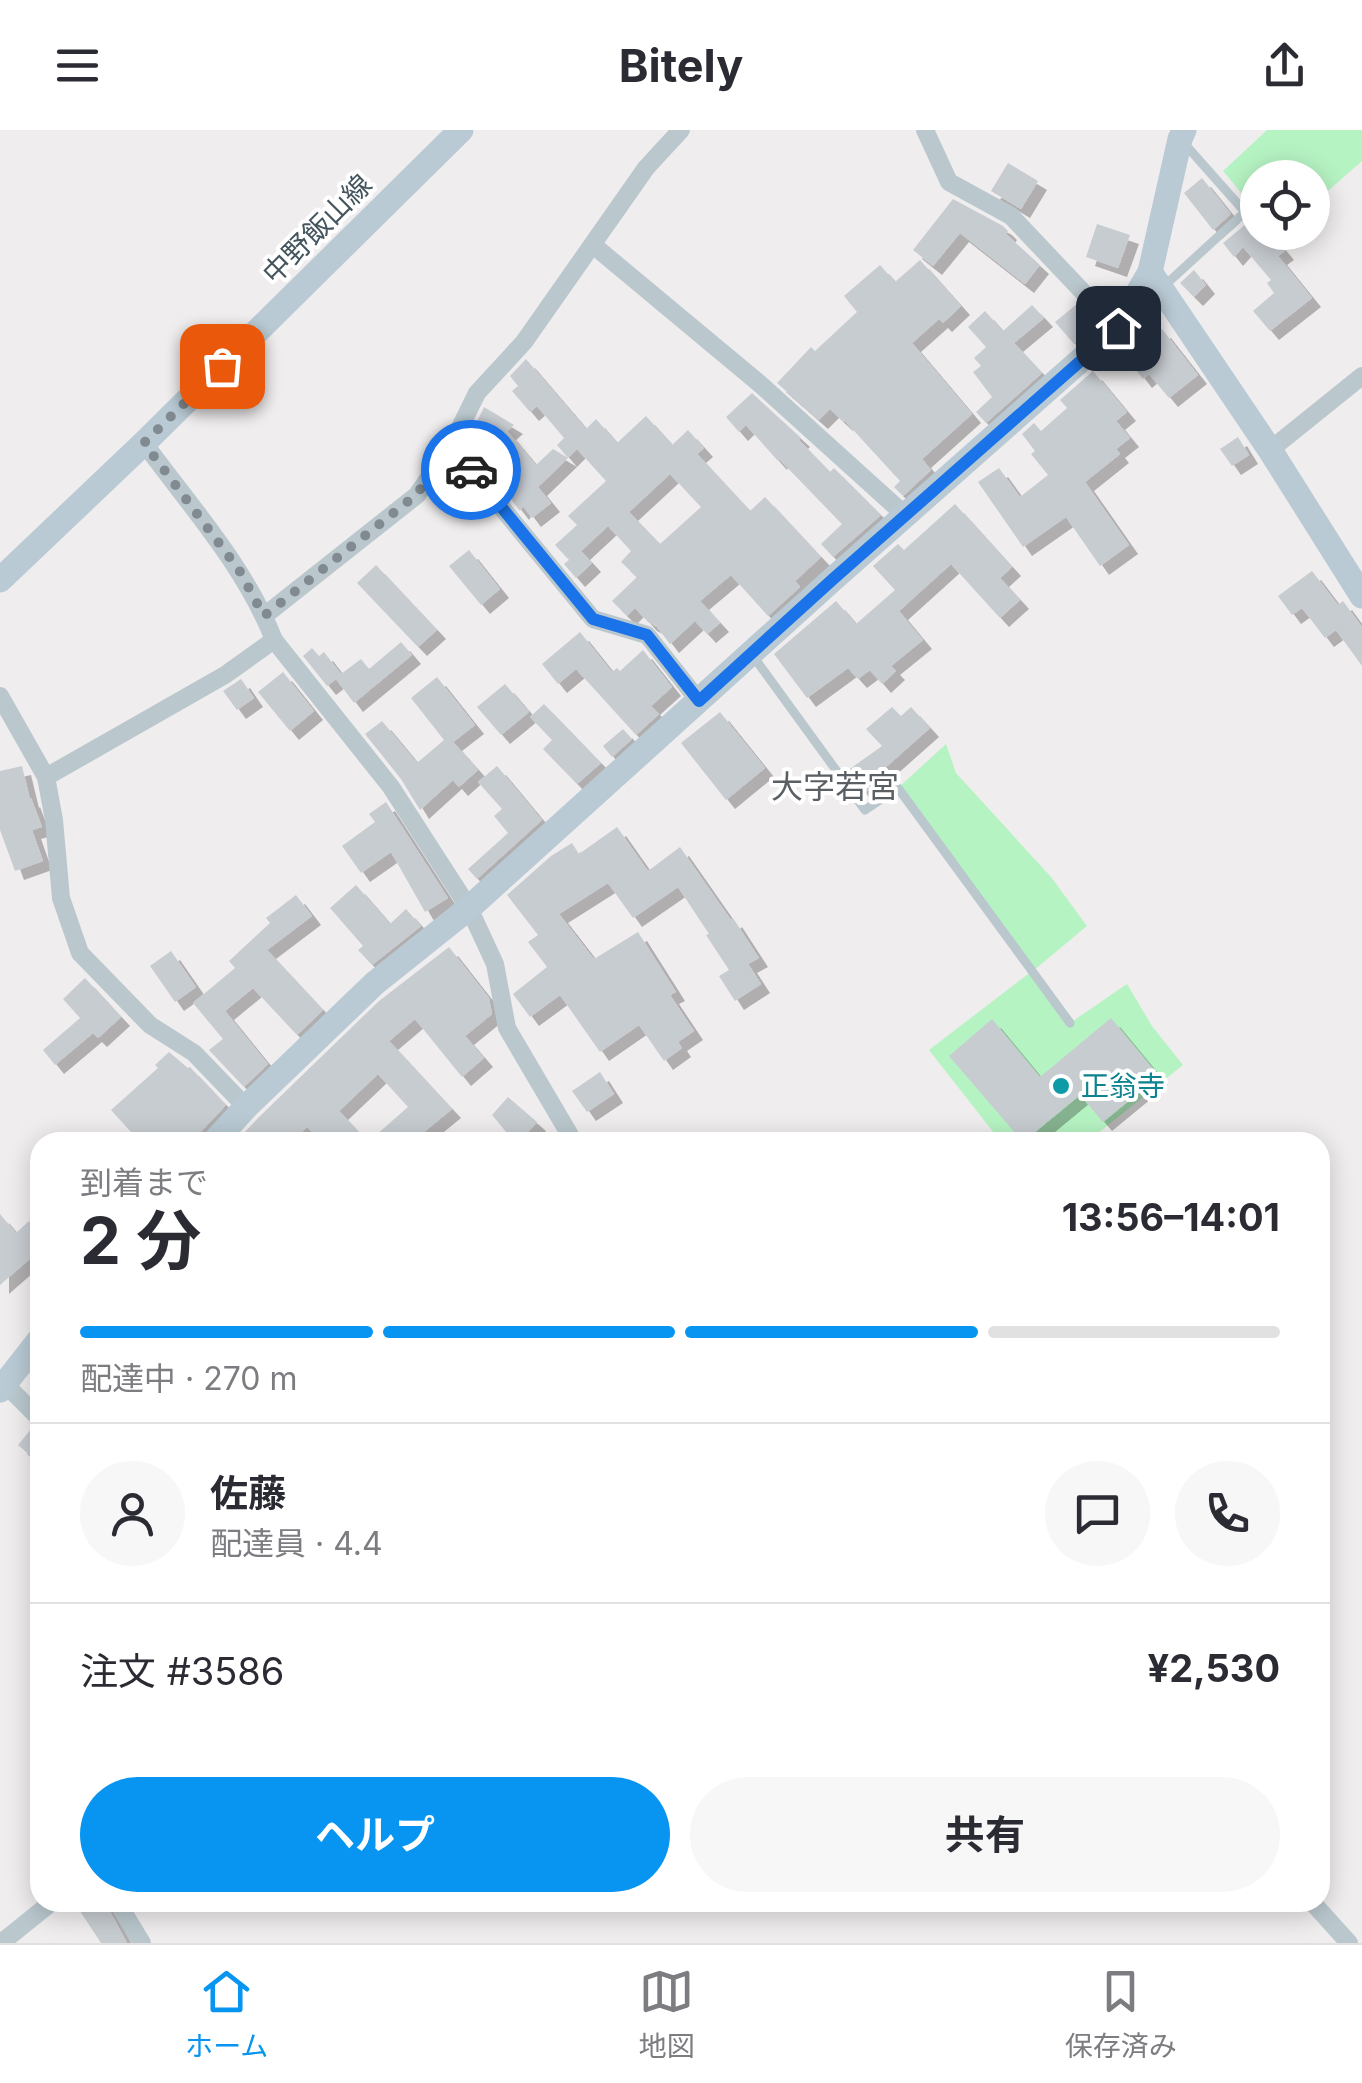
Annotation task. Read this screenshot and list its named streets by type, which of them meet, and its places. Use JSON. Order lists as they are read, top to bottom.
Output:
{
  "streets": {
    "street": ["中野飯山線"]
  },
  "districts": ["大字若宮"],
  "places": ["正翁寺"],
  "page": {
    "header": "Bitely",
    "heading": ["2 分", "到着まで", "13:56–14:01"],
    "panel": [
      "佐藤",
      "配達員 · 4.4",
      "注文 #3586",
      "¥2,530"
    ],
    "bar": "配達中 · 270 m",
    "buttons": ["ヘルプ", "共有"],
    "tabs": ["ホーム", "地図", "保存済み"]
  }
}
